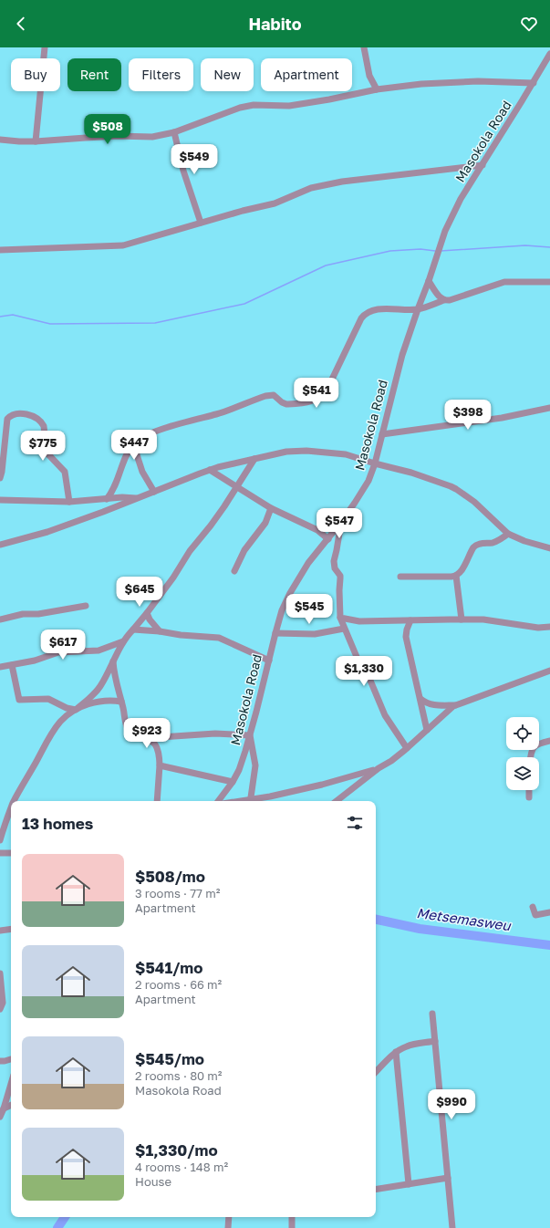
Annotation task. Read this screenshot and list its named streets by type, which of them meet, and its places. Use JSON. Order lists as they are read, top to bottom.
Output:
{
  "streets": {
    "street": ["Masokola Road"]
  },
  "water": ["Metsemasweu"],
  "page": {
    "header": "Habito",
    "chip": [
      "Buy",
      "Rent",
      "Filters",
      "New",
      "Apartment"
    ],
    "price": [
      "$508",
      "$549",
      "$541",
      "$398",
      "$447",
      "$775",
      "$547",
      "$645",
      "$545",
      "$617",
      "$1,330",
      "$923",
      "$990"
    ],
    "heading": "13 homes",
    "list": [
      {
        "name": "$508/mo",
        "note": "3 rooms · 77 m² · Apartment"
      },
      {
        "name": "$541/mo",
        "note": "2 rooms · 66 m² · Apartment"
      },
      {
        "name": "$545/mo",
        "note": "2 rooms · 80 m² · Masokola Road"
      },
      {
        "name": "$1,330/mo",
        "note": "4 rooms · 148 m² · House"
      }
    ]
  }
}
